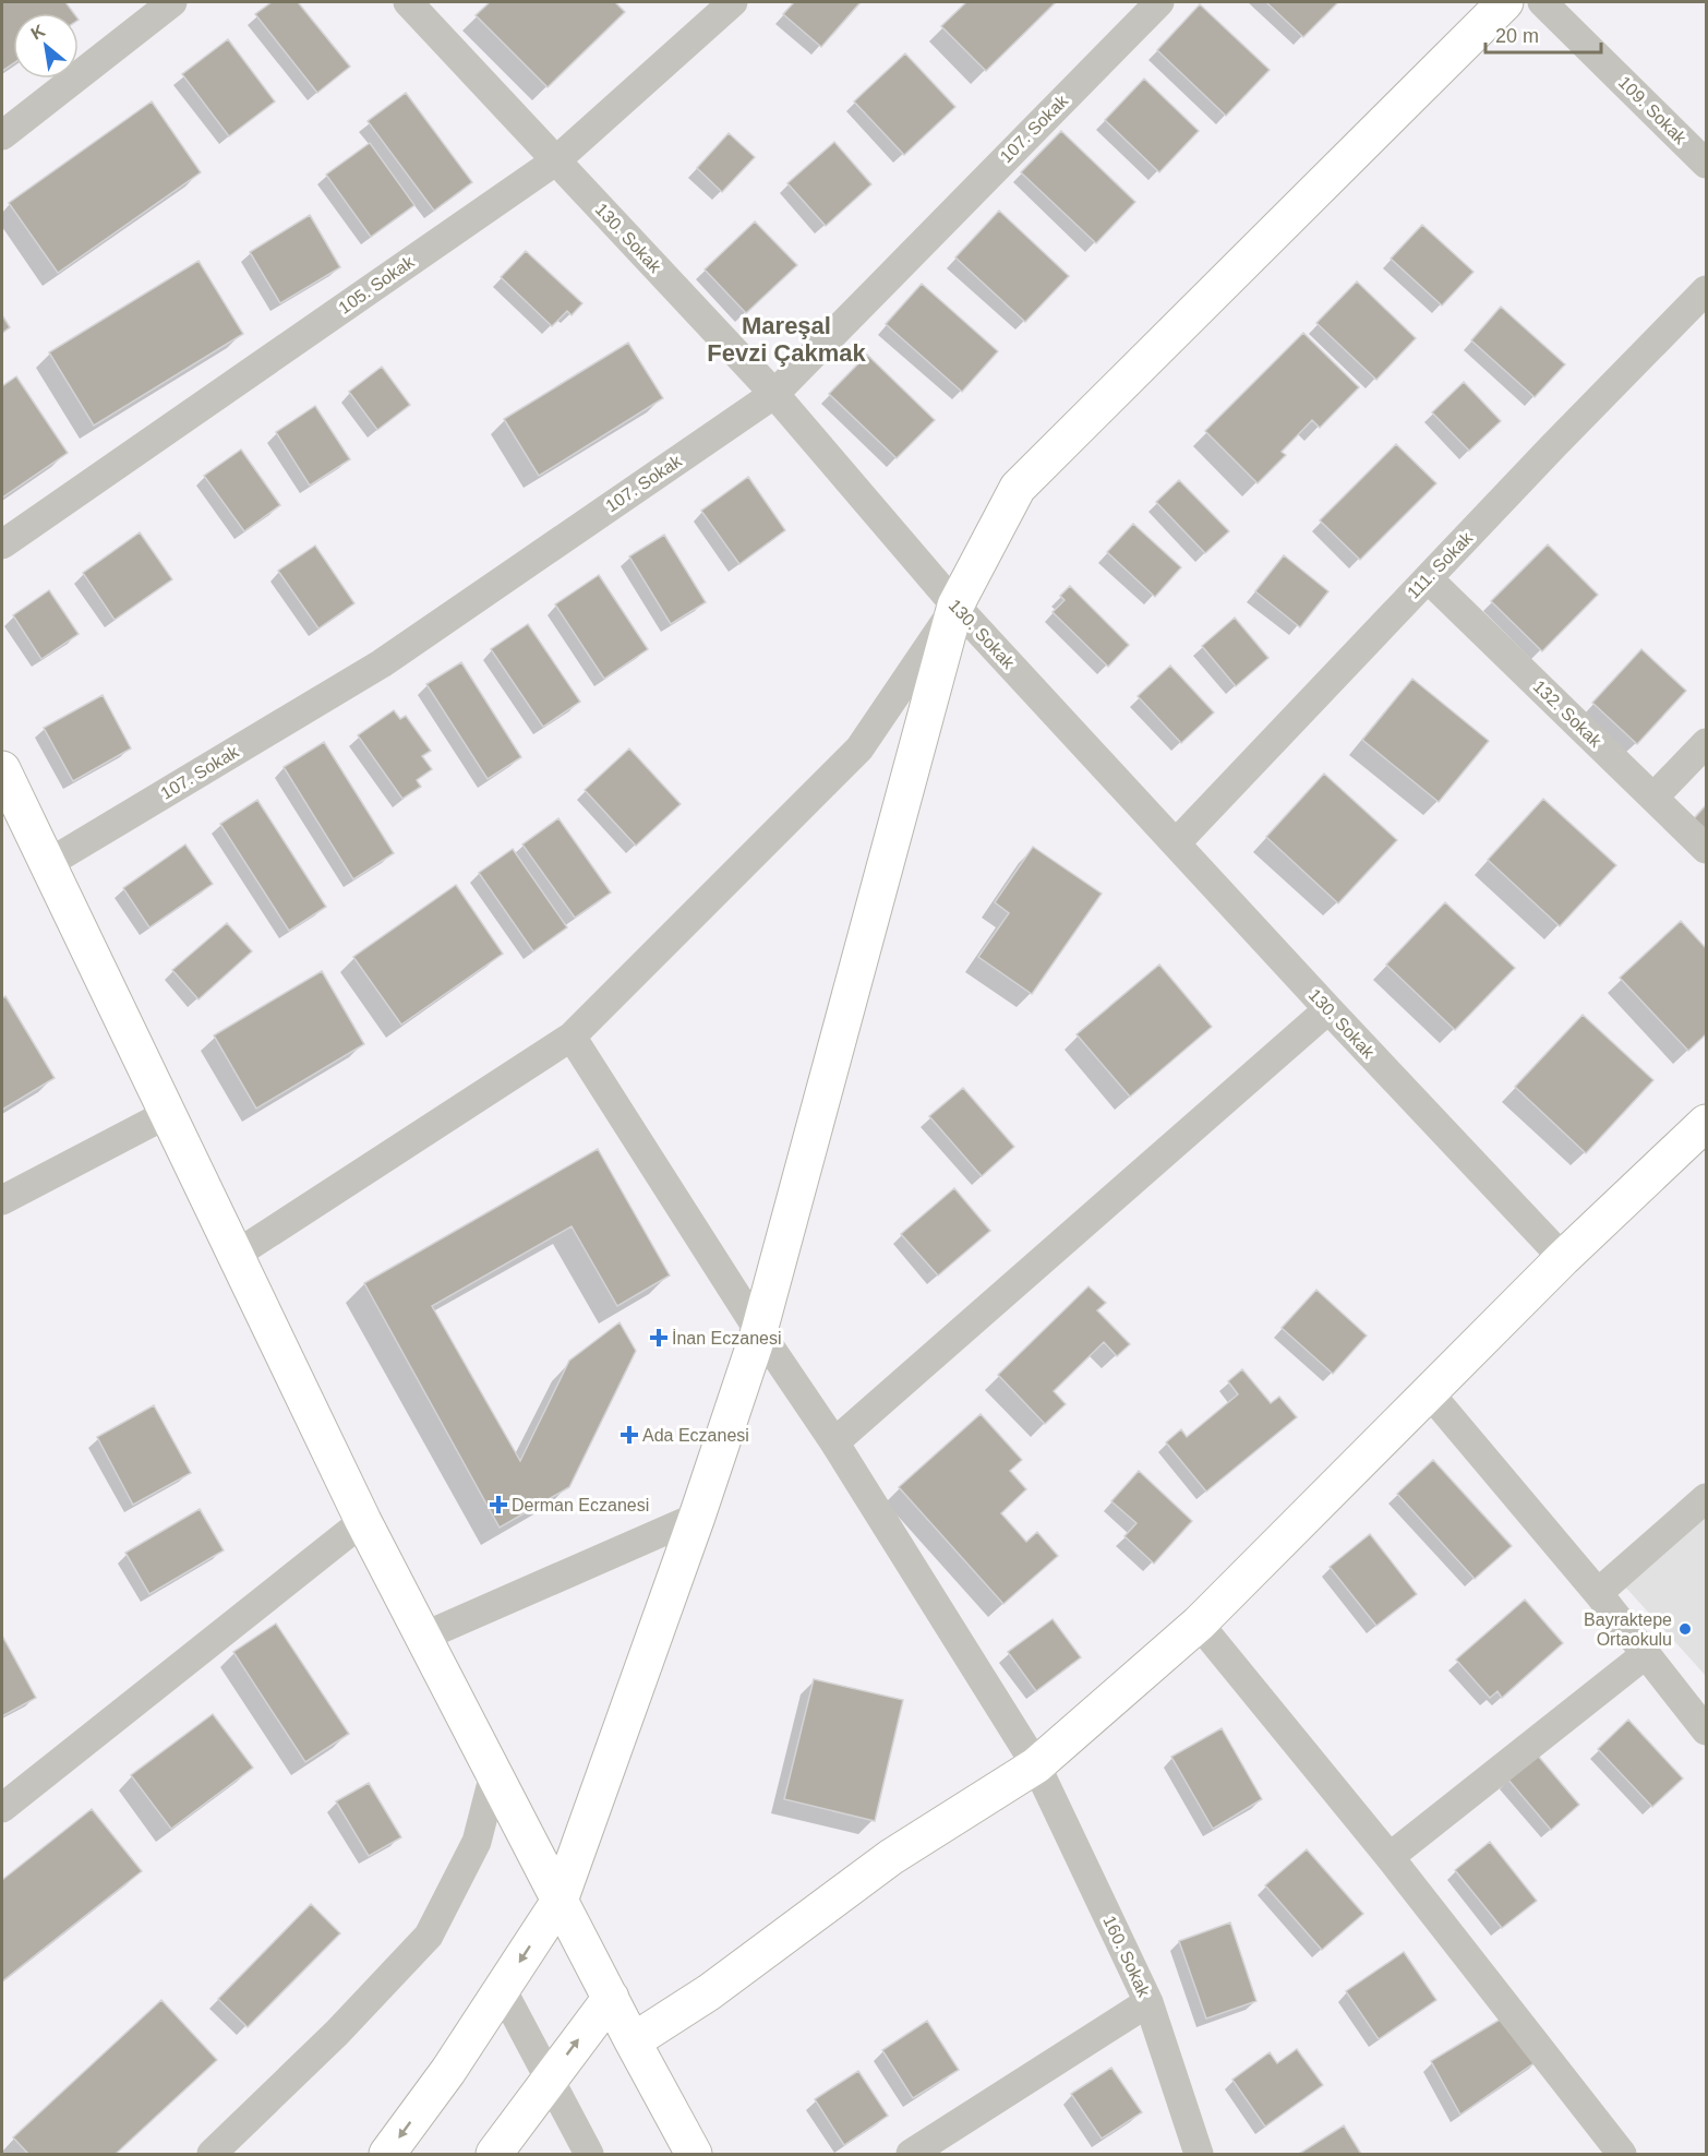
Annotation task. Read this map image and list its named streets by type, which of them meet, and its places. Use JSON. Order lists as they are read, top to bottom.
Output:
{
  "streets": {
    "street": [
      "109. Sokak",
      "107. Sokak",
      "130. Sokak",
      "105. Sokak",
      "111. Sokak",
      "132. Sokak",
      "160. Sokak"
    ]
  },
  "crossings": [
    ["107. Sokak", "130. Sokak"],
    ["130. Sokak", "105. Sokak"],
    ["130. Sokak", "111. Sokak"],
    ["111. Sokak", "132. Sokak"]
  ],
  "districts": ["Mareşal Fevzi Çakmak"],
  "places": {
    "health": ["İnan Eczanesi", "Ada Eczanesi", "Derman Eczanesi"],
    "other": ["Bayraktepe Ortaokulu"]
  },
  "scale_bar": "20 m",
  "north": "top left"
}
